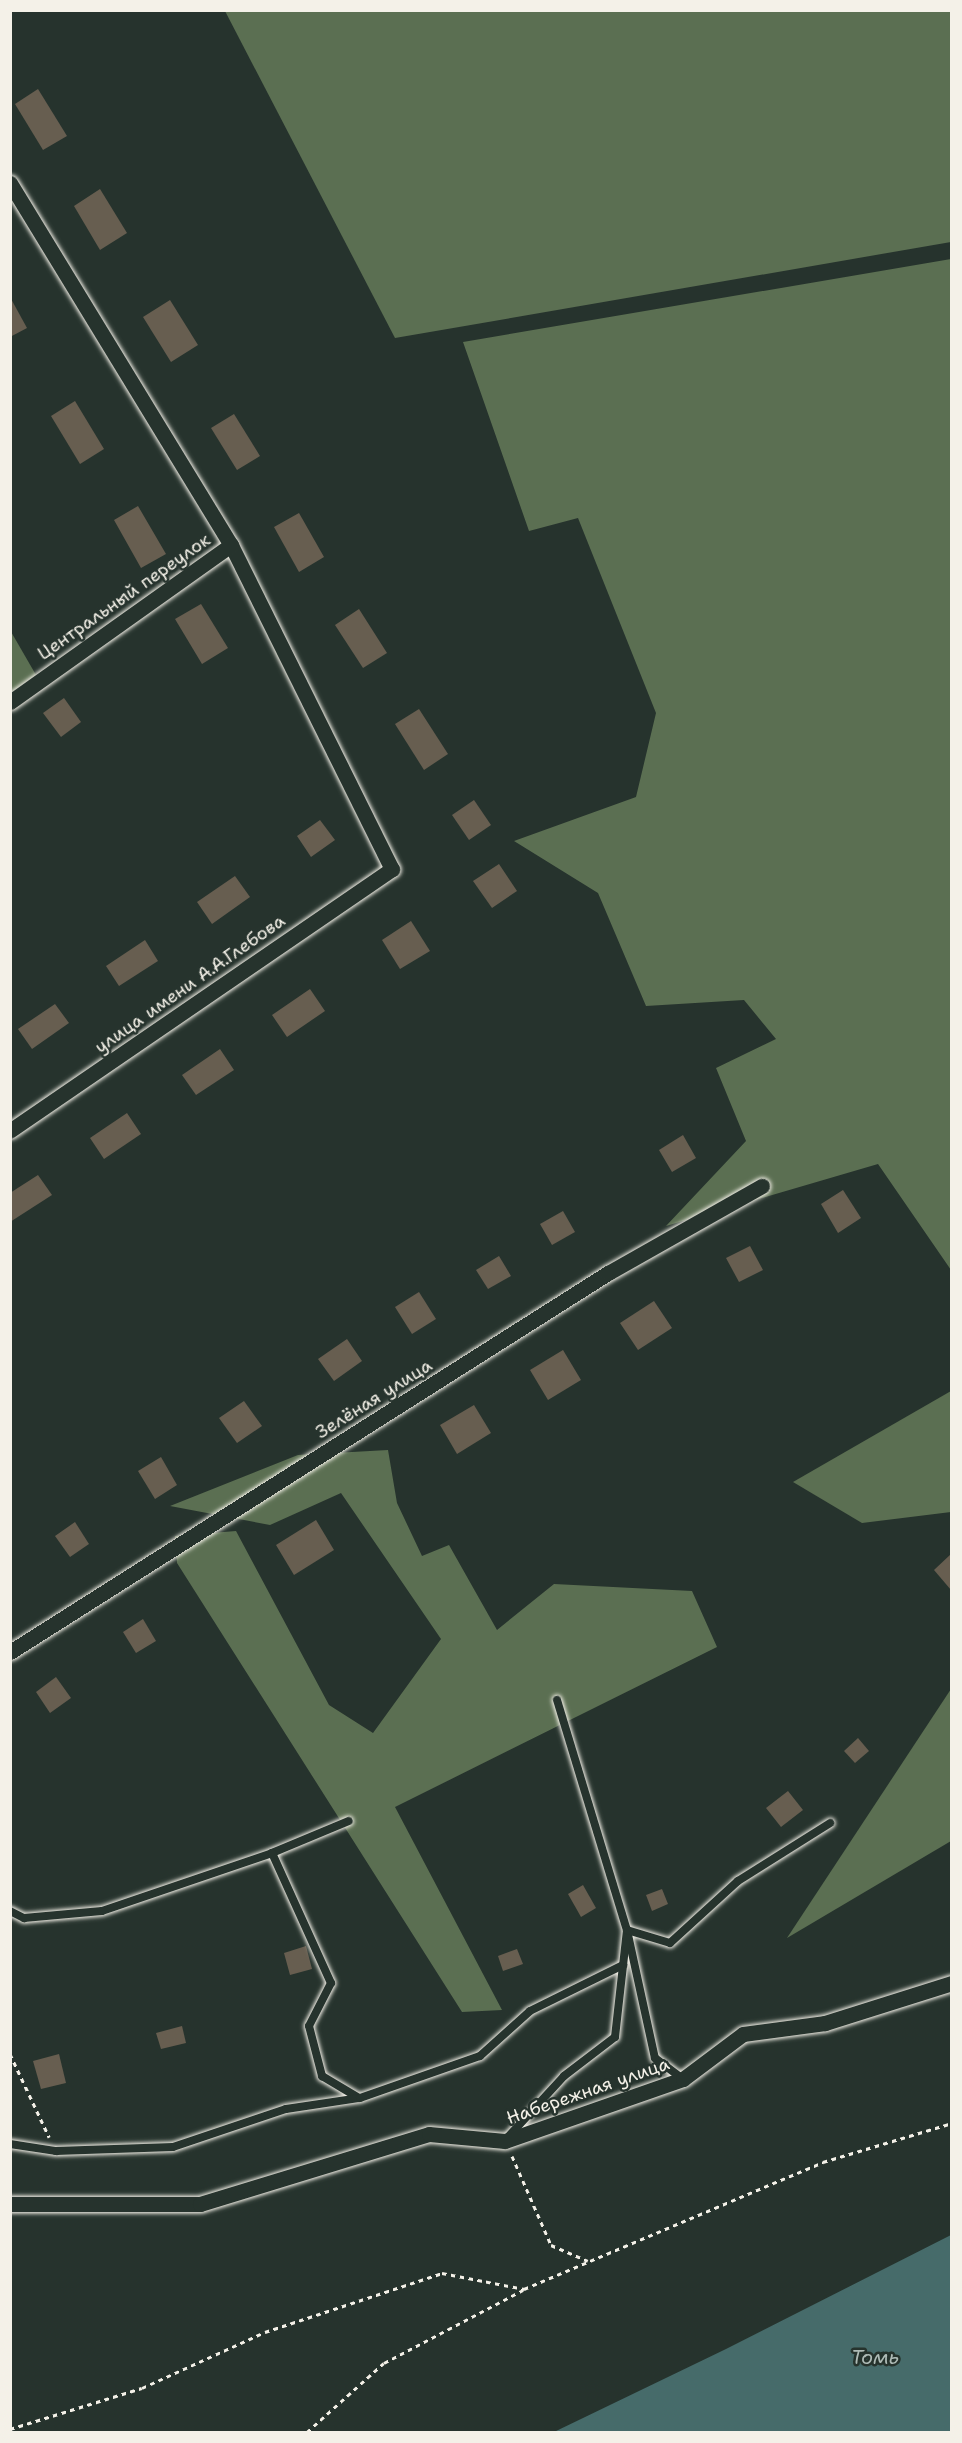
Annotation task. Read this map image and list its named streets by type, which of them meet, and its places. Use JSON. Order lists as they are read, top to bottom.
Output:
{
  "streets": {
    "street": [
      "Центральный переулок",
      "улица имени А.А.Глебова",
      "Зелёная улица",
      "Набережная улица"
    ]
  },
  "crossings": [
    ["Центральный переулок", "улица имени А.А.Глебова"]
  ],
  "water": ["Томь"]
}
